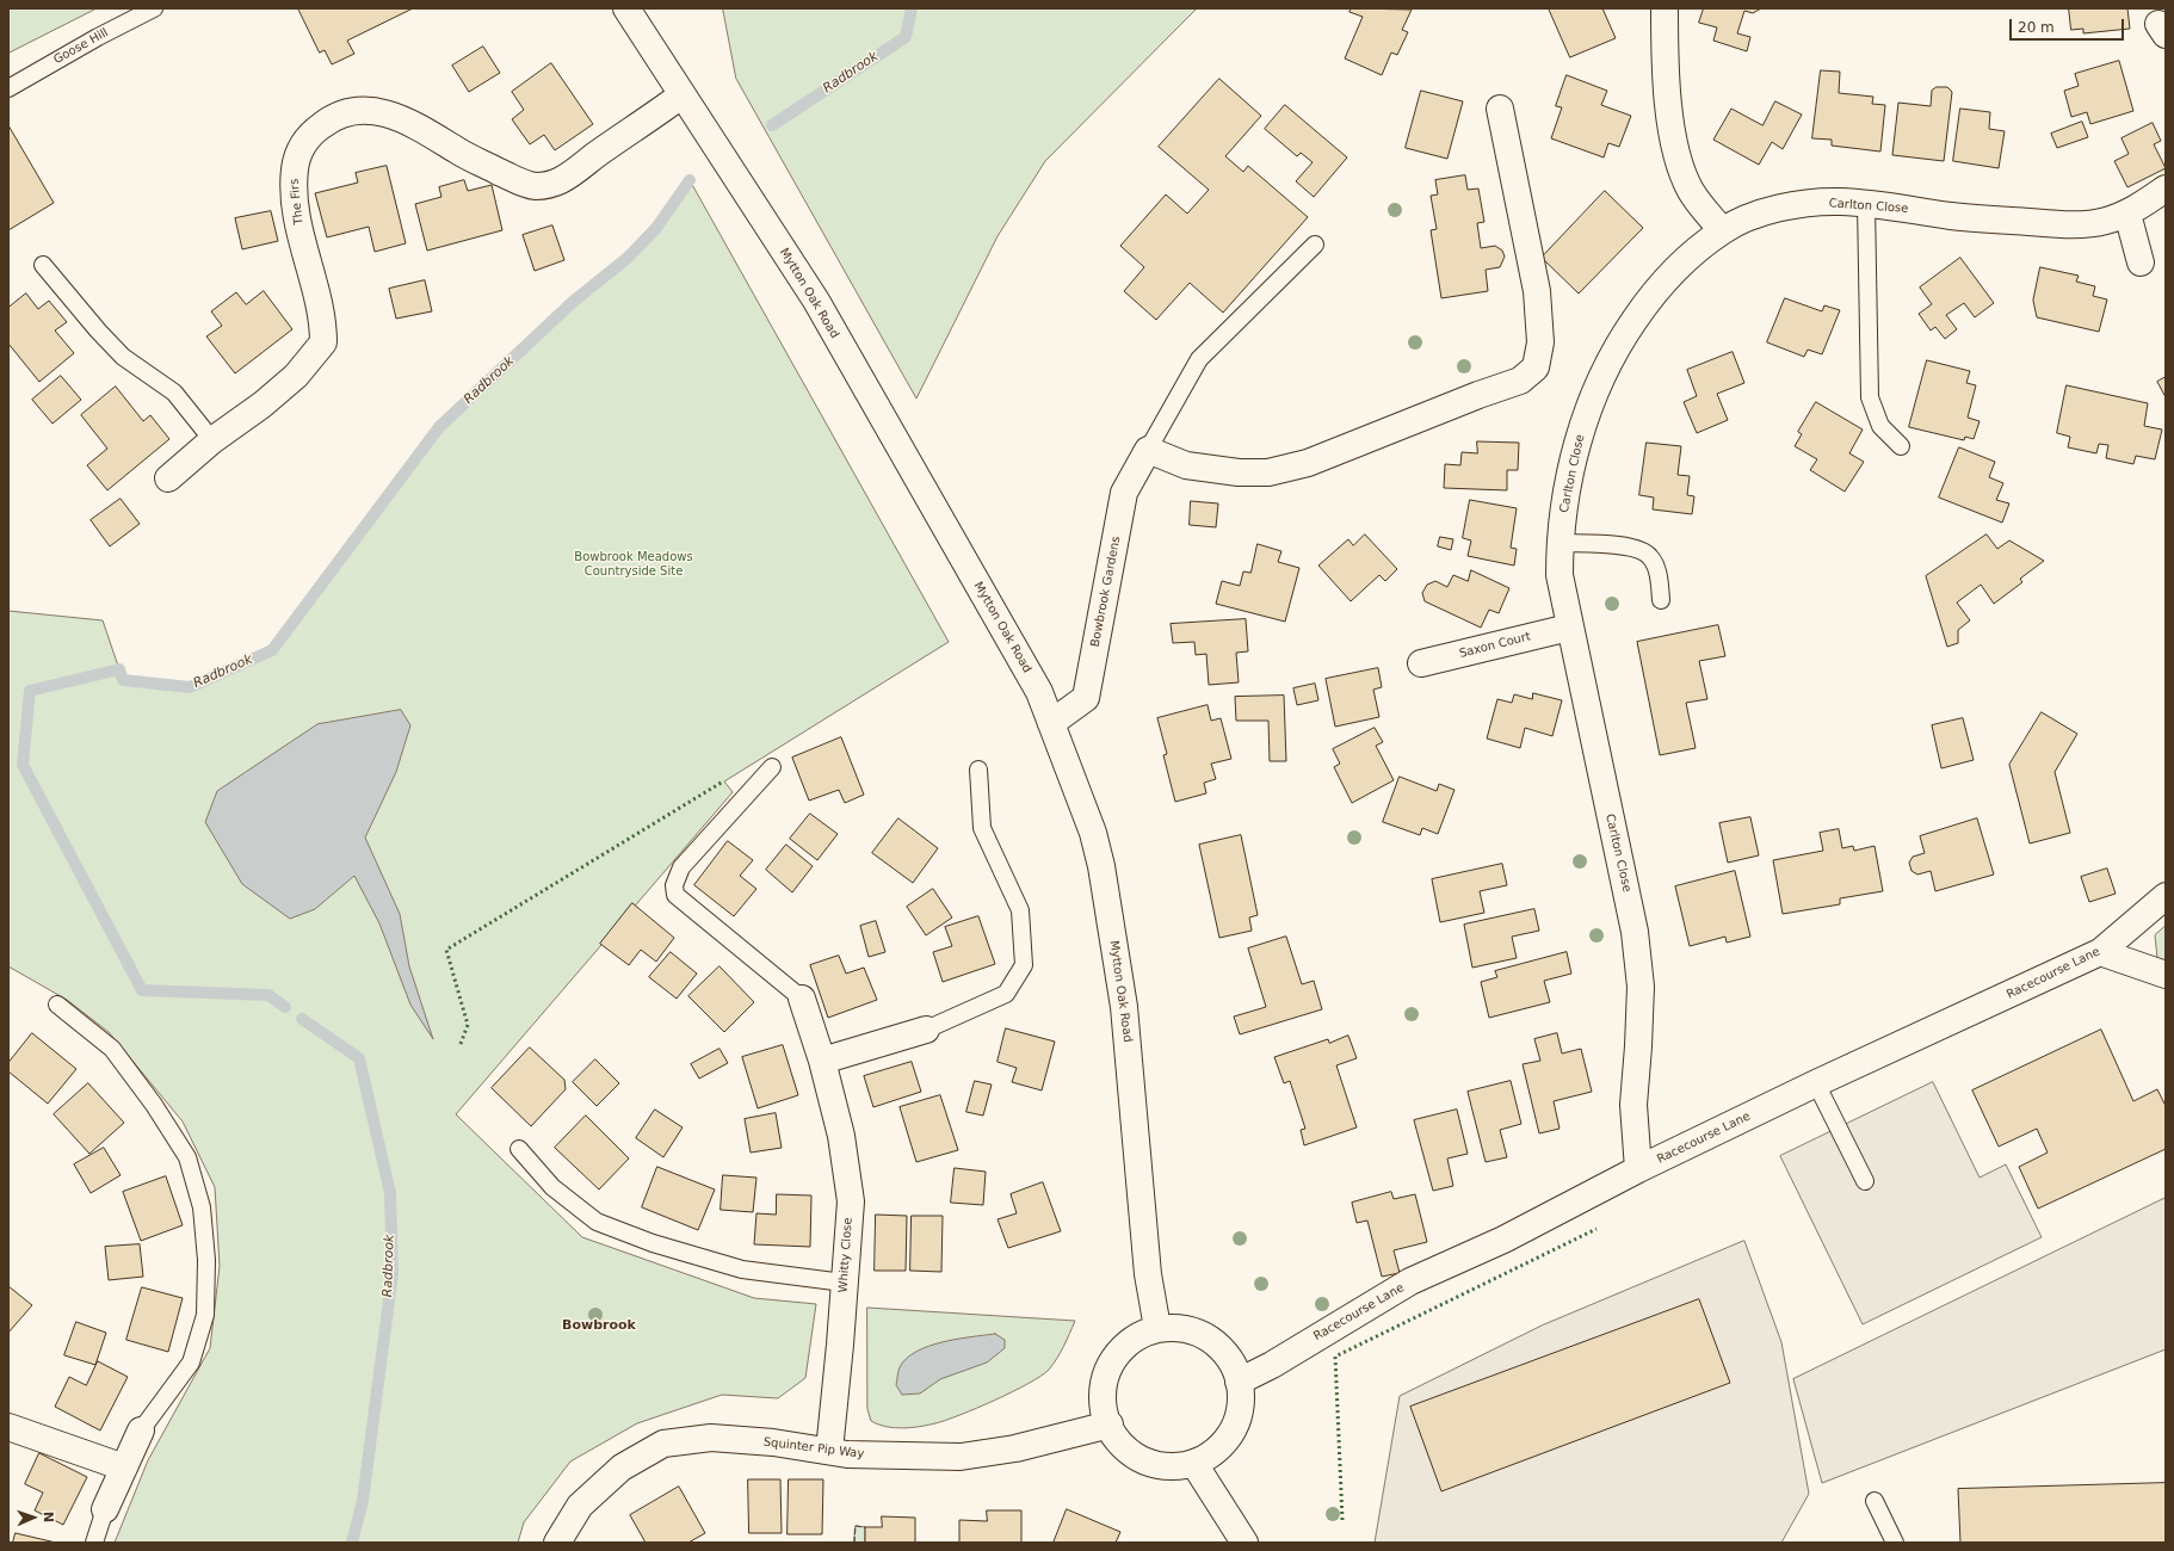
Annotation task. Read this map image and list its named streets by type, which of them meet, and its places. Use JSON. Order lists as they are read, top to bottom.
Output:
{
  "streets": {
    "street": [
      "The Firs",
      "Carlton Close",
      "Mytton Oak Road",
      "Bowbrook Gardens",
      "Saxon Court",
      "Racecourse Lane",
      "Whitty Close",
      "Squinter Pip Way"
    ],
    "lane": ["Goose Hill"]
  },
  "crossings": [
    ["The Firs", "Mytton Oak Road"],
    ["Carlton Close", "Saxon Court"],
    ["Carlton Close", "Racecourse Lane"],
    ["Mytton Oak Road", "Bowbrook Gardens"],
    ["Mytton Oak Road", "Racecourse Lane"],
    ["Mytton Oak Road", "Squinter Pip Way"],
    ["Racecourse Lane", "Squinter Pip Way"],
    ["Whitty Close", "Squinter Pip Way"]
  ],
  "districts": ["Bowbrook"],
  "water": ["Radbrook"],
  "parks": ["Bowbrook Meadows Countryside Site"],
  "scale_bar": "20 m",
  "north": "right"
}
